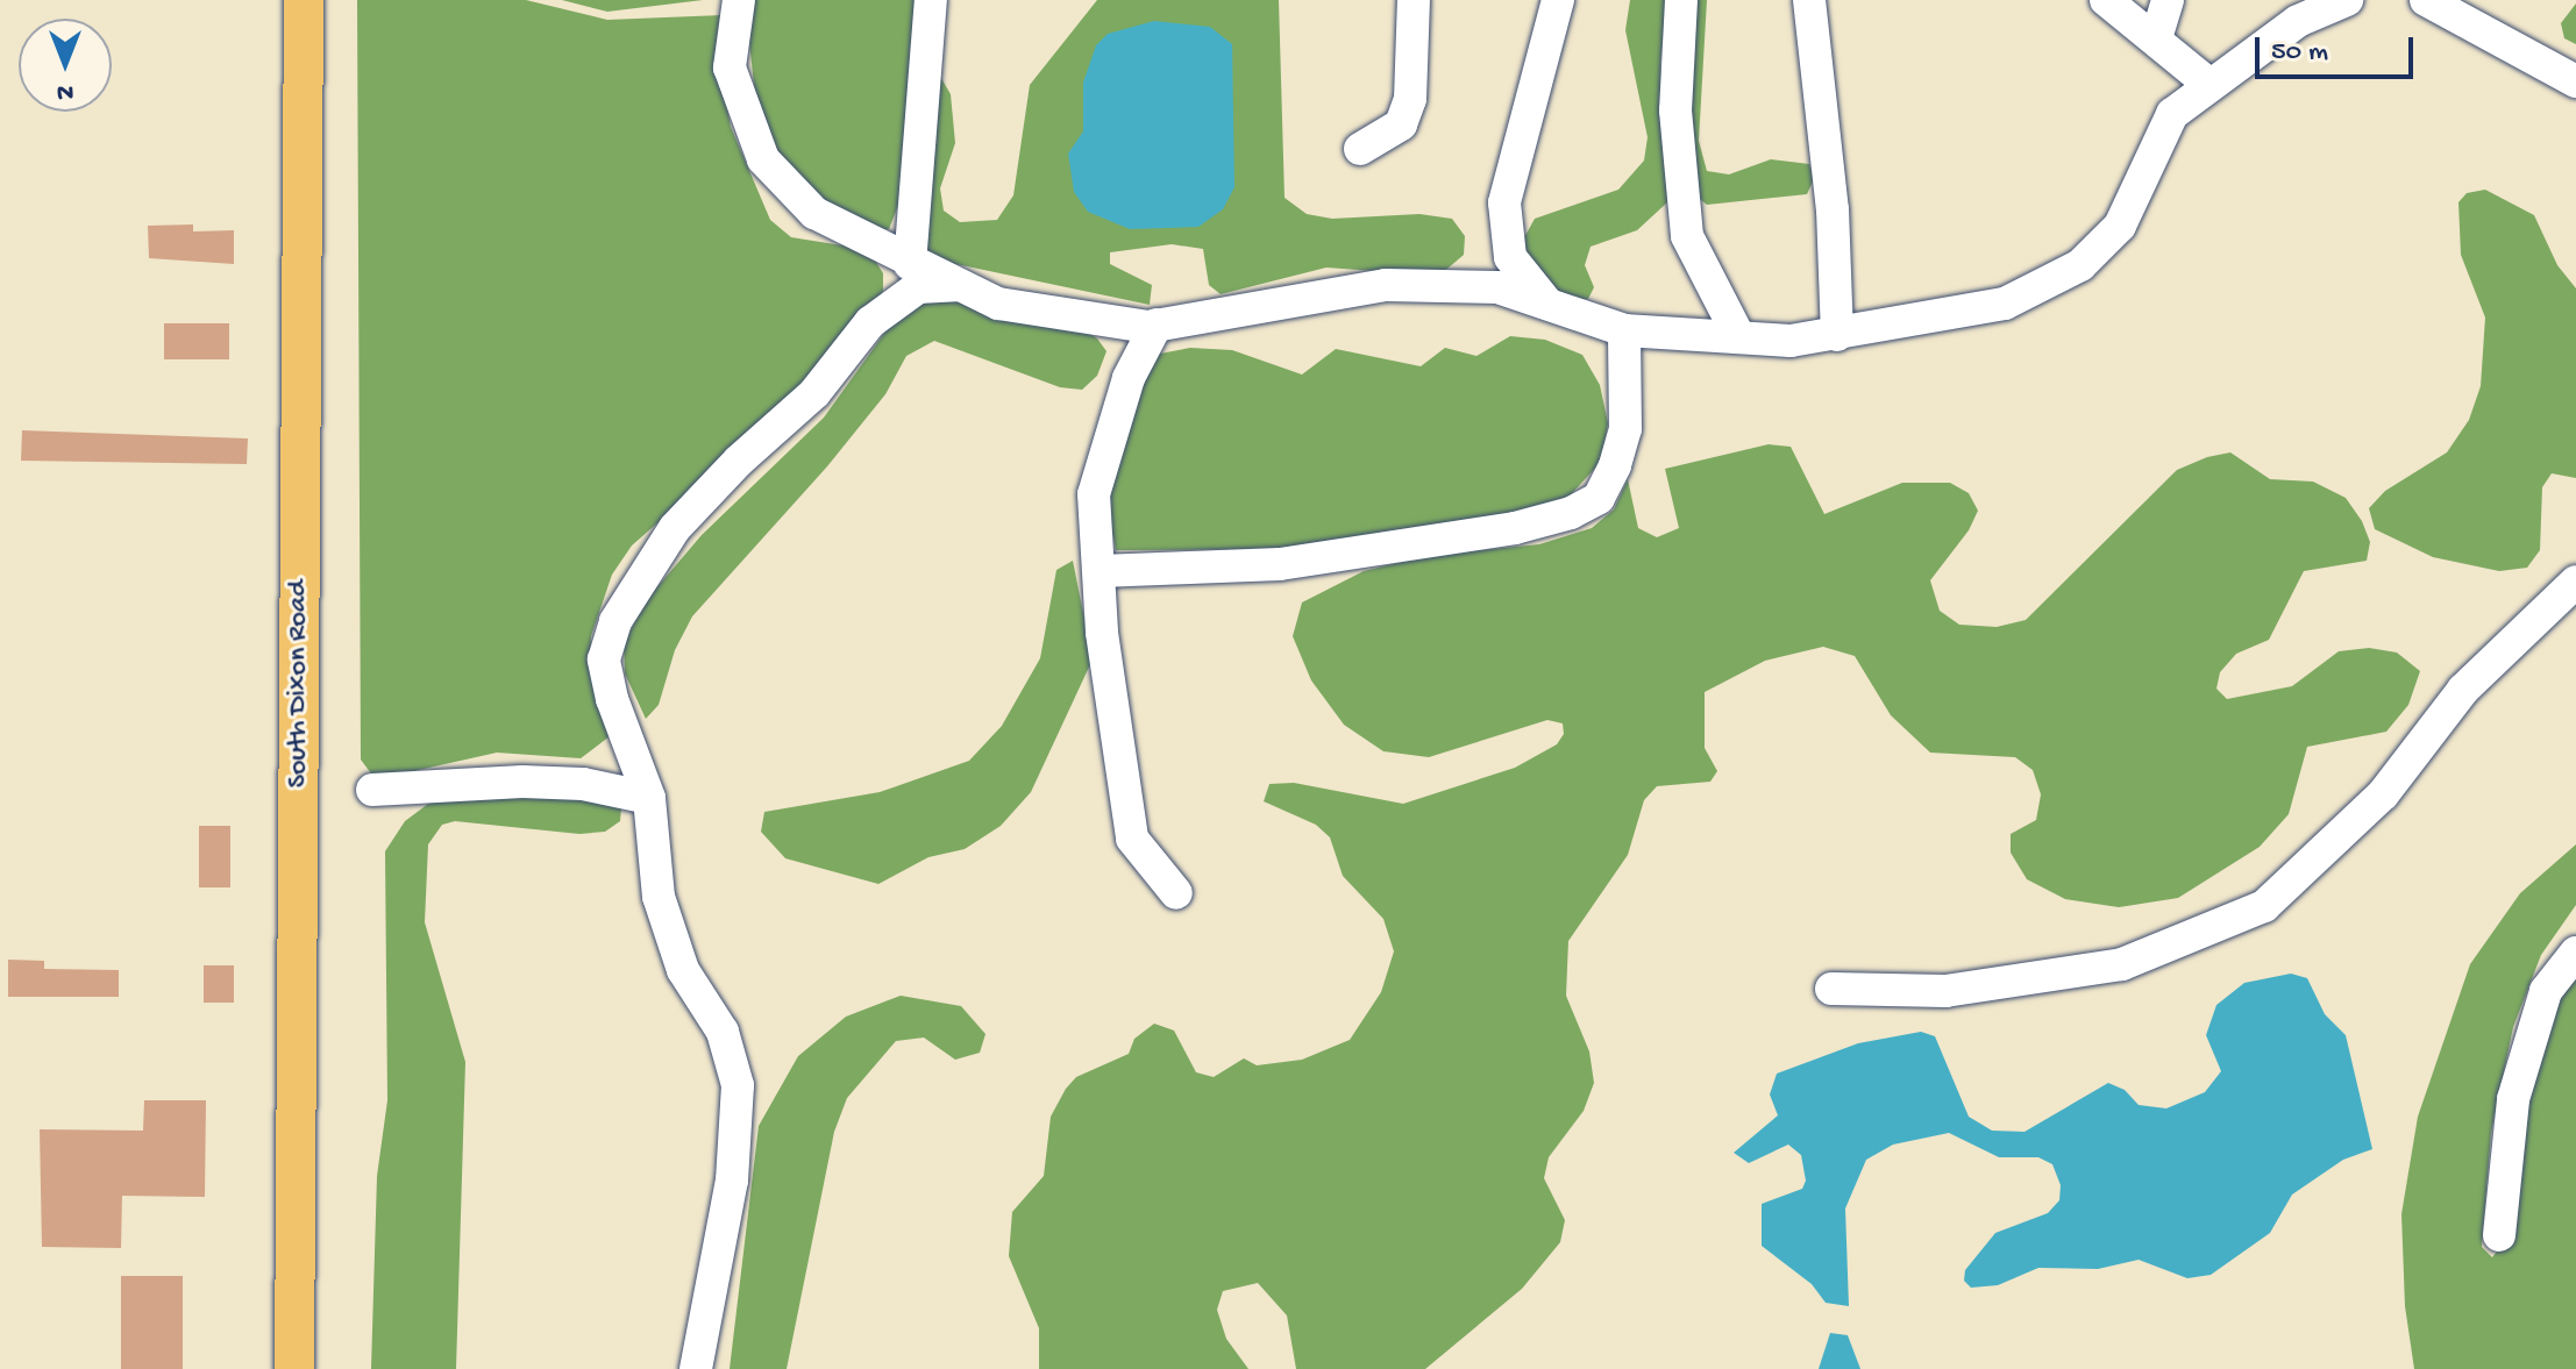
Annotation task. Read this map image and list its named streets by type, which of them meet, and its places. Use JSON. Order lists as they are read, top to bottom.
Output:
{
  "streets": {
    "main road": ["South Dixon Road"]
  },
  "scale_bar": "50 m",
  "north": "bottom"
}
